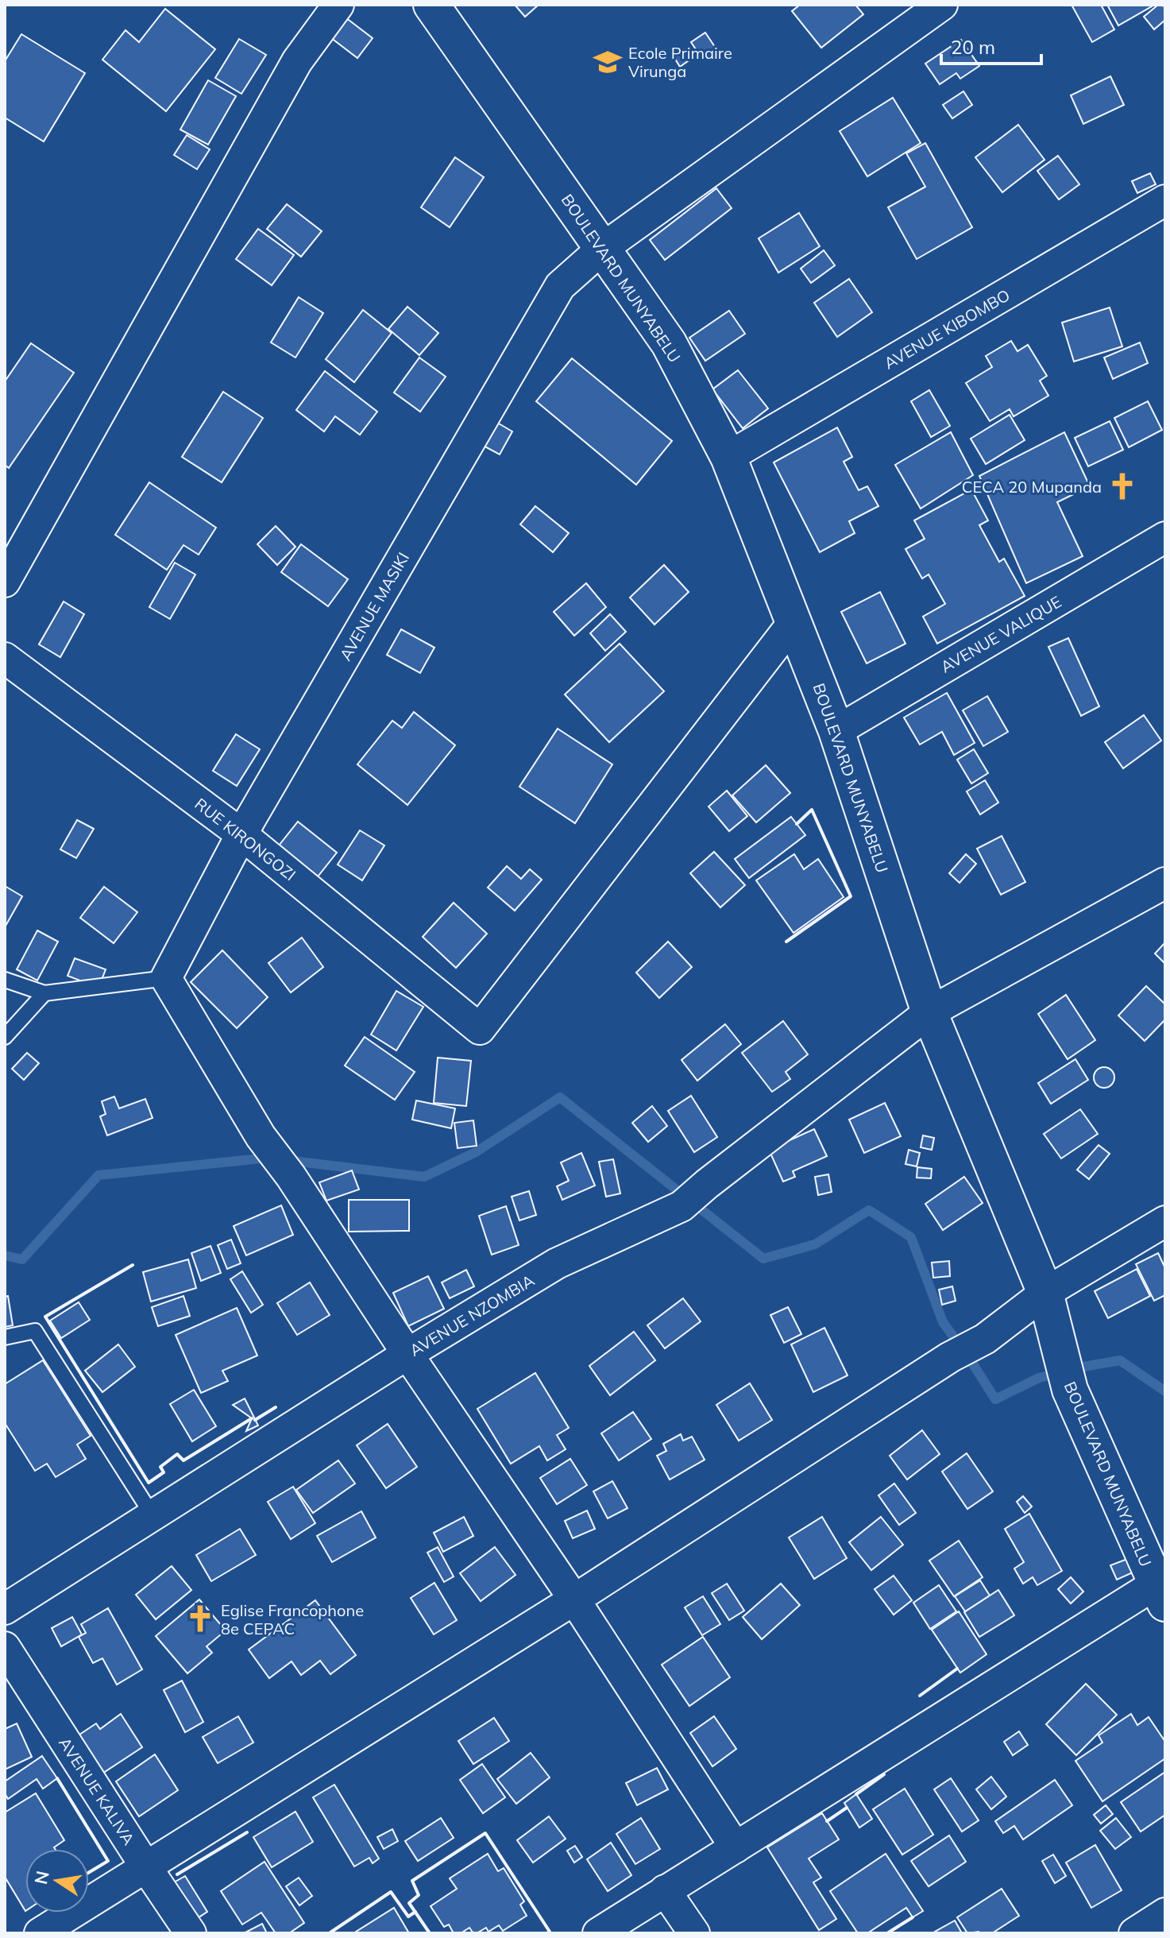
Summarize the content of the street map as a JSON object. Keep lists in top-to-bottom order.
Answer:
{
  "streets": {
    "street": [
      "BOULEVARD MUNYABELU",
      "AVENUE KIBOMBO",
      "AVENUE MASIKI",
      "AVENUE VALIQUE",
      "RUE KIRONGOZI",
      "AVENUE NZOMBIA",
      "AVENUE KALIVA"
    ]
  },
  "crossings": [
    ["BOULEVARD MUNYABELU", "AVENUE KIBOMBO"],
    ["BOULEVARD MUNYABELU", "AVENUE MASIKI"],
    ["BOULEVARD MUNYABELU", "AVENUE VALIQUE"],
    ["BOULEVARD MUNYABELU", "RUE KIRONGOZI"],
    ["BOULEVARD MUNYABELU", "AVENUE NZOMBIA"],
    ["AVENUE MASIKI", "RUE KIRONGOZI"]
  ],
  "places": {
    "school or university": ["Ecole Primaire Virunga"],
    "church": ["CECA 20 Mupanda", "Eglise Francophone 8e CEPAC"]
  },
  "scale_bar": "20 m",
  "north": "left"
}
